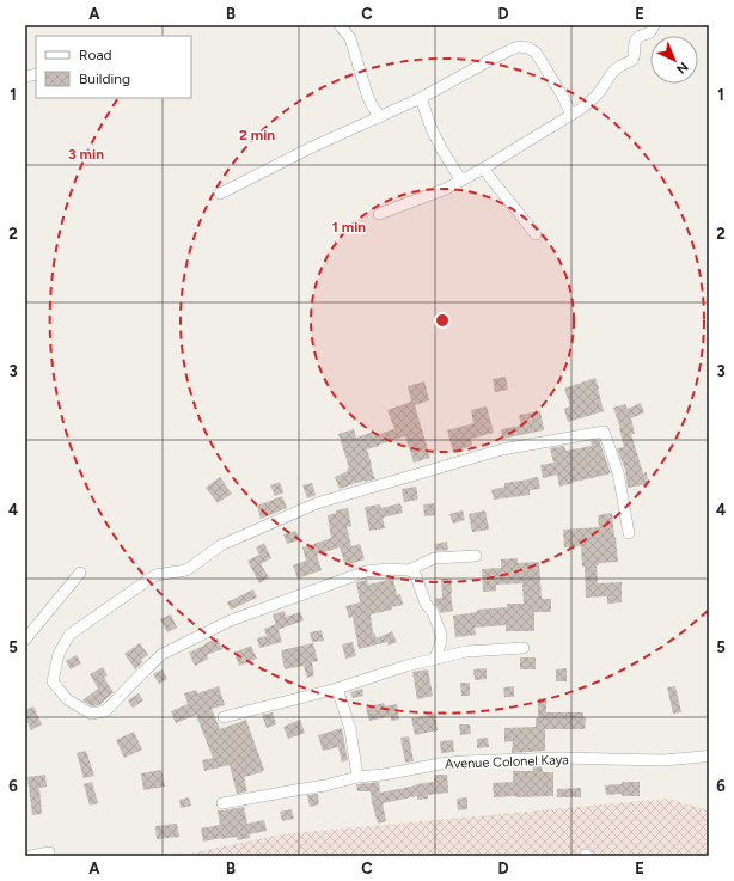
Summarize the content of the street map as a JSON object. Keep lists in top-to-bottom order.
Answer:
{
  "streets": {
    "street": ["Avenue Colonel Kaya"]
  },
  "legend": ["Road", "Building"],
  "north": "bottom right",
  "grid": {
    "columns": [
      "A",
      "B",
      "C",
      "D",
      "E"
    ],
    "rows": [
      "1",
      "2",
      "3",
      "4",
      "5",
      "6"
    ]
  },
  "rings": ["2 min", "3 min", "1 min"]
}
